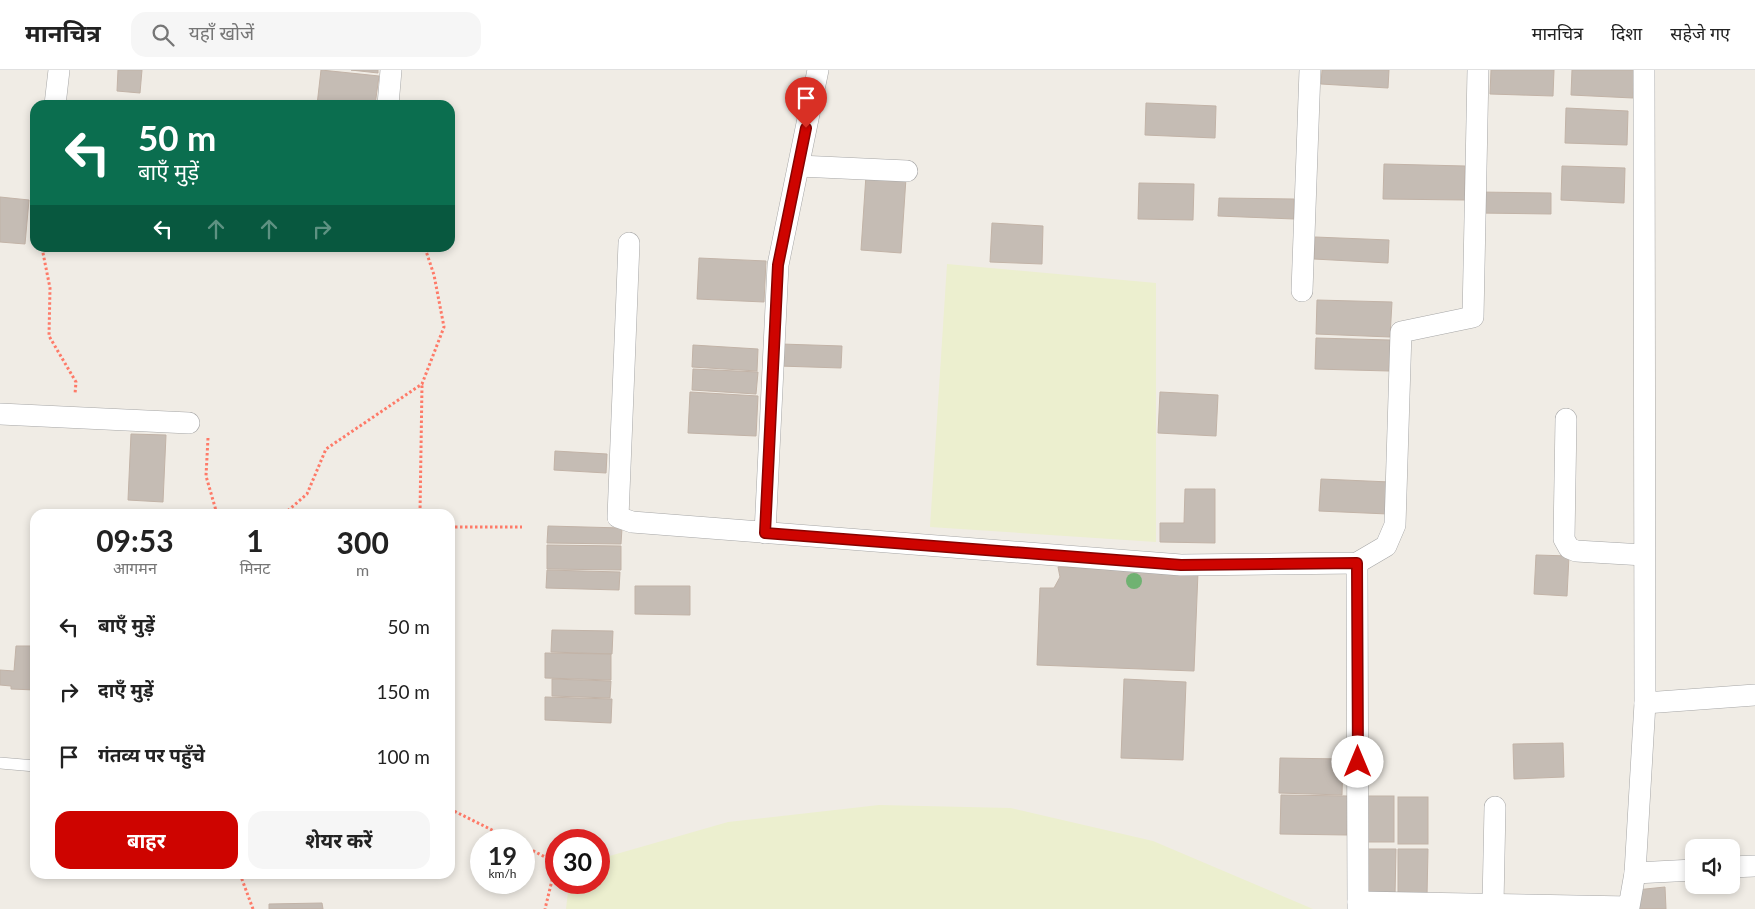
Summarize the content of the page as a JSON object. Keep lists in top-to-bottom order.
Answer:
{
  "page": {
    "header": "मानचित्र",
    "search": "यहाँ खोजें",
    "nav": ["मानचित्र", "दिशा", "सहेजे गए"],
    "turn": ["50 m", "बाएँ मुड़ें"],
    "eta": [
      "09:53",
      "आगमन",
      "1",
      "मिनट",
      "300",
      "m"
    ],
    "list": [
      {
        "name": "बाएँ मुड़ें",
        "value": "50 m"
      },
      {
        "name": "दाएँ मुड़ें",
        "value": "150 m"
      },
      {
        "name": "गंतव्य पर पहुँचे",
        "value": "100 m"
      }
    ],
    "buttons": ["बाहर", "शेयर करें"],
    "speed": "19 km/h",
    "limit": "30"
  }
}
